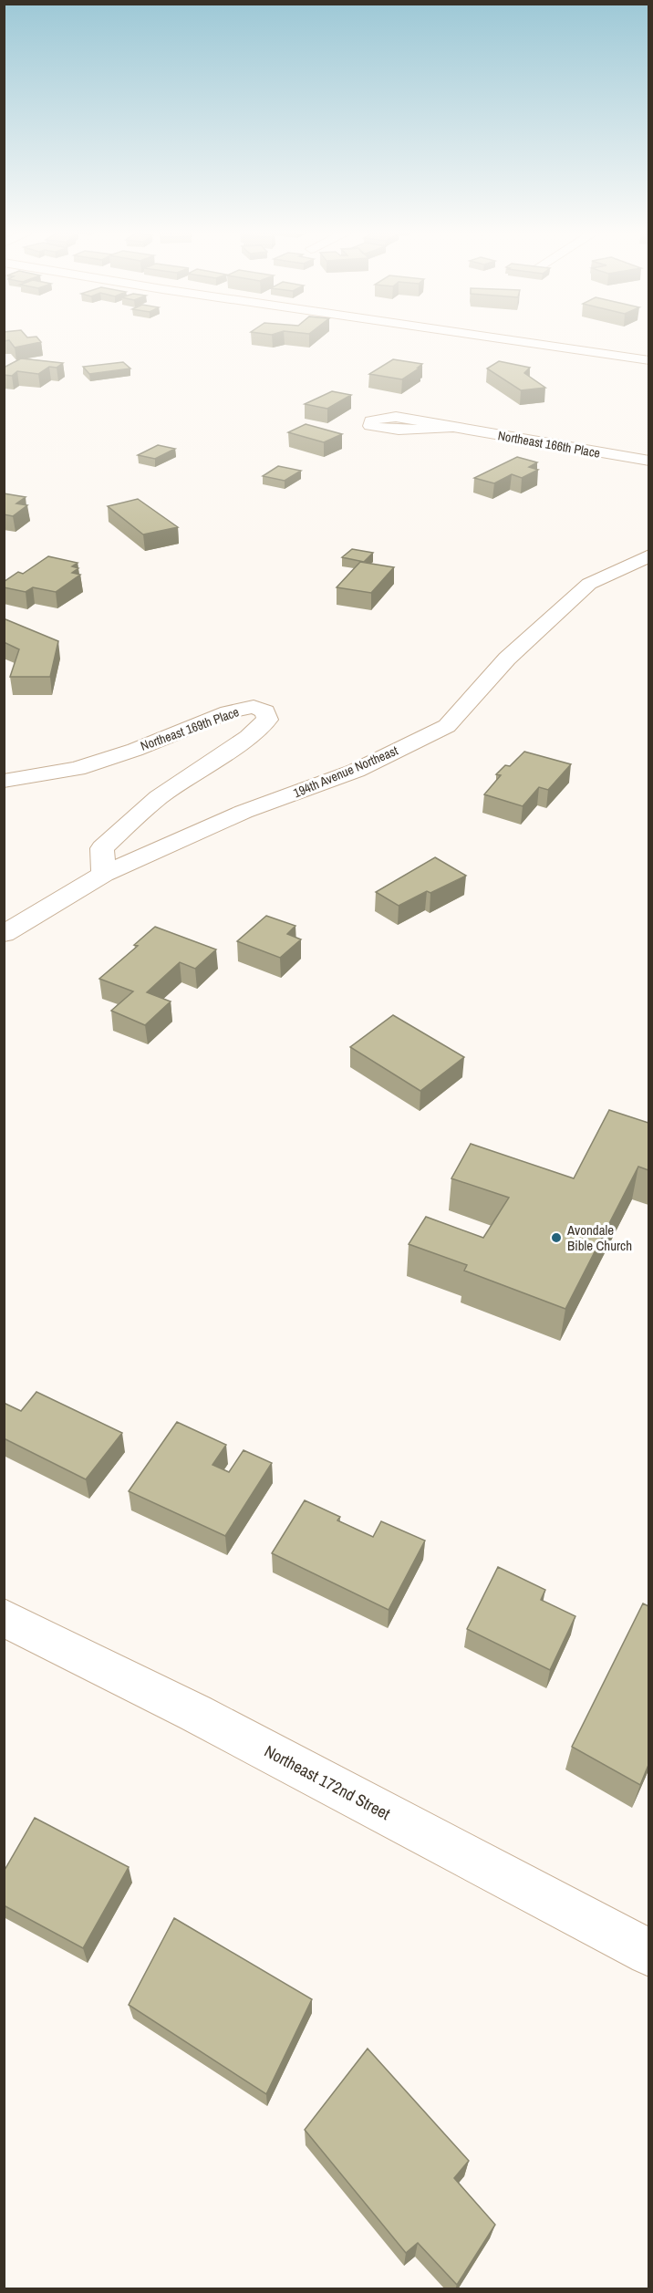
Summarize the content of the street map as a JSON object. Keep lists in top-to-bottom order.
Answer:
{
  "streets": {
    "street": [
      "Northeast 166th Place",
      "Northeast 169th Place",
      "194th Avenue Northeast",
      "Northeast 172nd Street"
    ]
  },
  "crossings": [
    ["Northeast 169th Place", "194th Avenue Northeast"]
  ],
  "places": ["Avondale Bible Church"]
}
